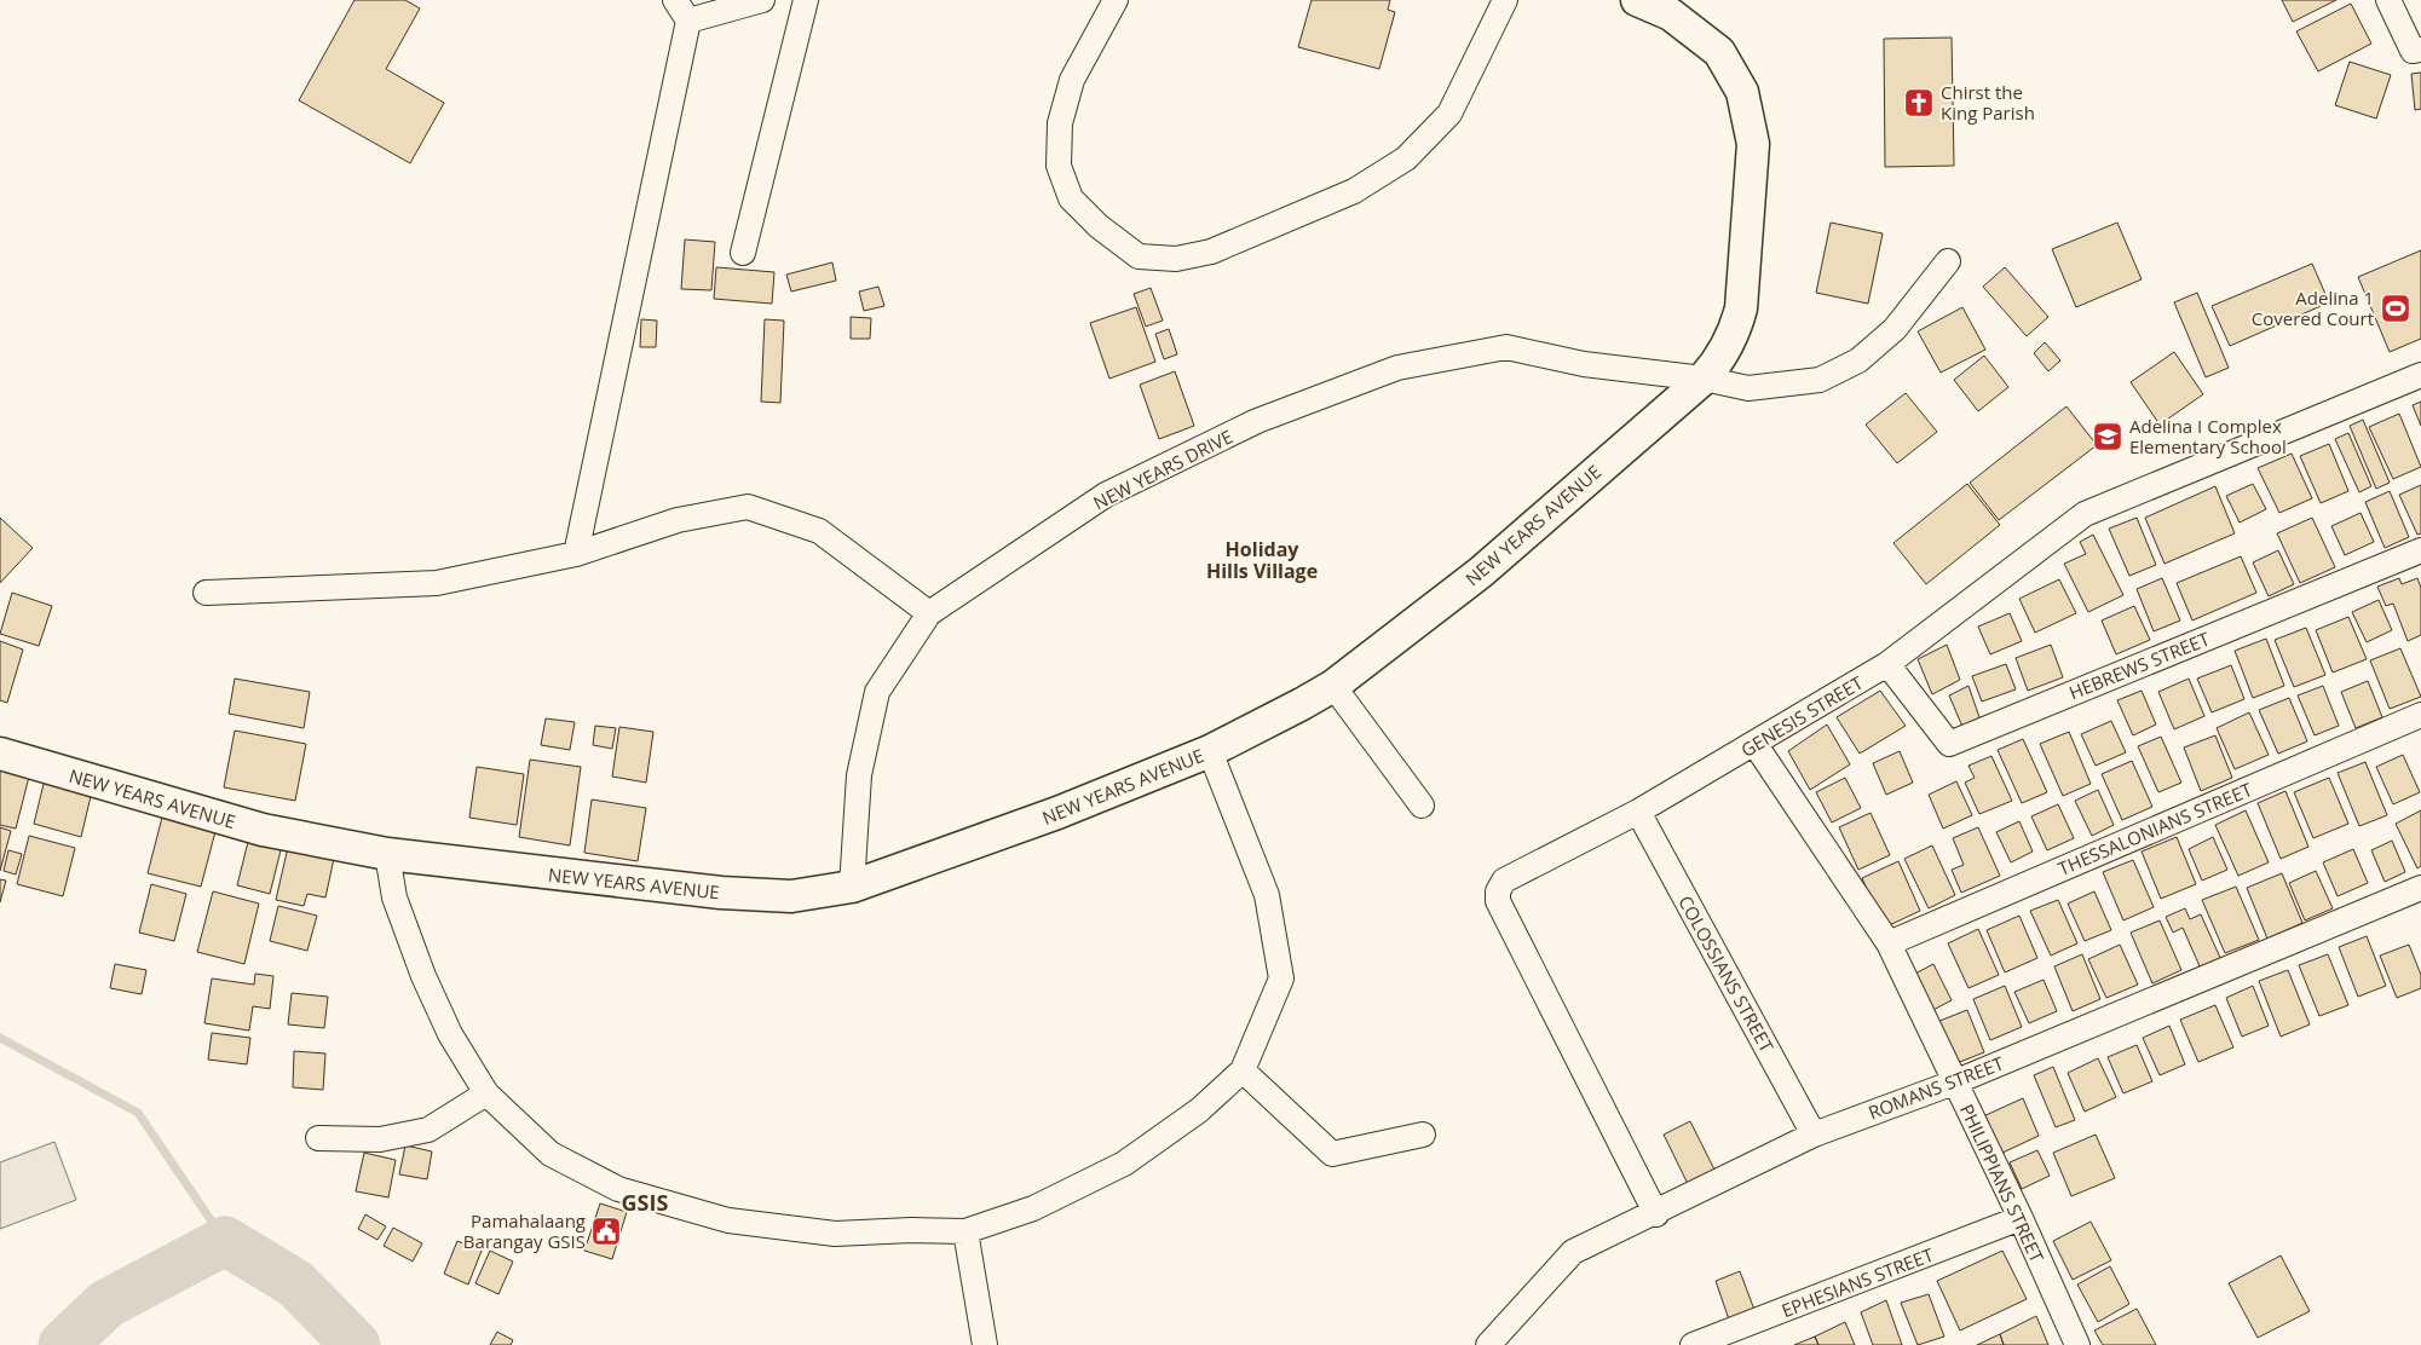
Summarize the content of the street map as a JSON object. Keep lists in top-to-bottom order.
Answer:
{
  "streets": {
    "street": [
      "NEW YEARS DRIVE",
      "NEW YEARS AVENUE",
      "HEBREWS STREET",
      "GENESIS STREET",
      "THESSALONIANS STREET",
      "COLOSSIANS STREET",
      "ROMANS STREET",
      "PHILIPPIANS STREET",
      "EPHESIANS STREET"
    ]
  },
  "crossings": [
    ["NEW YEARS DRIVE", "NEW YEARS AVENUE"],
    ["HEBREWS STREET", "GENESIS STREET"],
    ["GENESIS STREET", "COLOSSIANS STREET"],
    ["GENESIS STREET", "ROMANS STREET"],
    ["GENESIS STREET", "PHILIPPIANS STREET"],
    ["THESSALONIANS STREET", "PHILIPPIANS STREET"],
    ["COLOSSIANS STREET", "ROMANS STREET"],
    ["ROMANS STREET", "PHILIPPIANS STREET"],
    ["PHILIPPIANS STREET", "EPHESIANS STREET"]
  ],
  "districts": ["Holiday Hills Village", "GSIS"],
  "places": {
    "church": ["Chirst the King Parish"],
    "sports": ["Adelina 1 Covered Court"],
    "school or university": ["Adelina I Complex Elementary School"],
    "public building": ["Pamahalaang Barangay GSIS"]
  }
}
